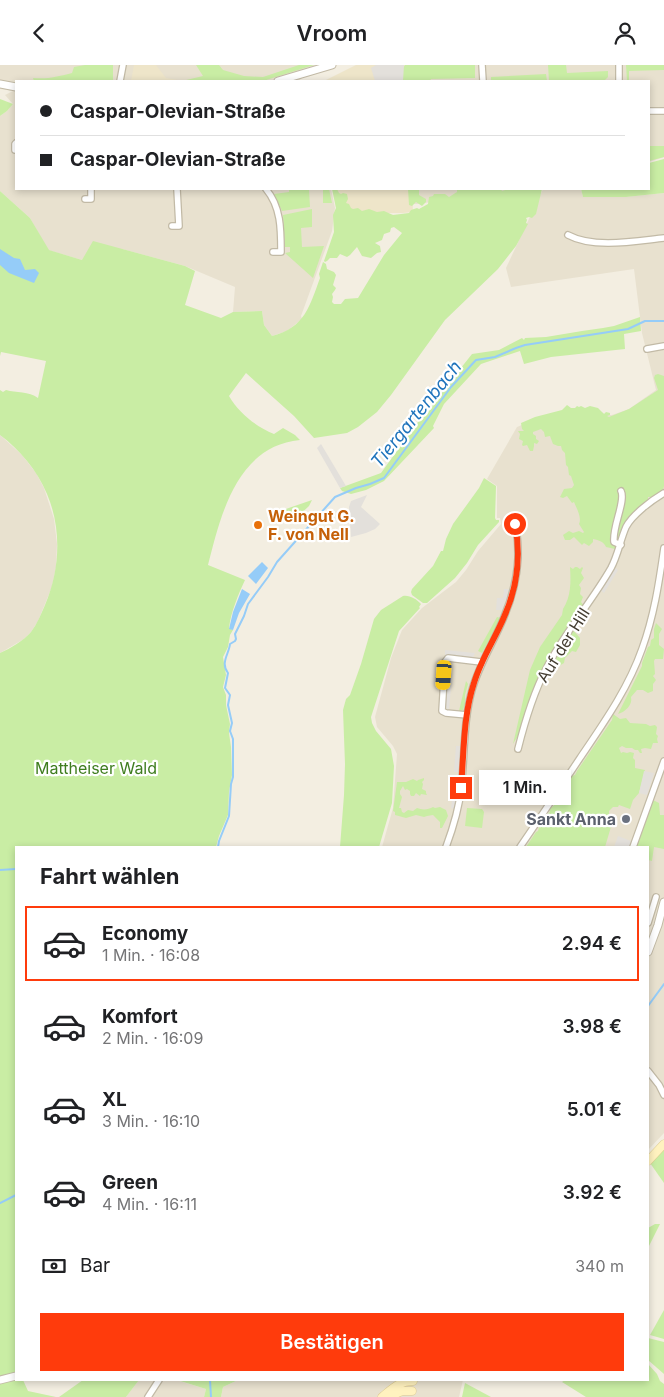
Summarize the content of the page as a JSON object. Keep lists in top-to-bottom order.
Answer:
{
  "streets": {
    "street": ["Auf der Hill"]
  },
  "water": ["Tiergartenbach"],
  "parks": ["Mattheiser Wald"],
  "places": ["Weingut G. F. von Nell", "Sankt Anna"],
  "page": {
    "header": "Vroom",
    "banner": ["Caspar-Olevian-Straße", "Caspar-Olevian-Straße"],
    "bubble": "1 Min.",
    "heading": "Fahrt wählen",
    "list": [
      {
        "name": "Economy",
        "note": "1 Min. · 16:08",
        "value": "2.94 €"
      },
      {
        "name": "Komfort",
        "note": "2 Min. · 16:09",
        "value": "3.98 €"
      },
      {
        "name": "XL",
        "note": "3 Min. · 16:10",
        "value": "5.01 €"
      },
      {
        "name": "Green",
        "note": "4 Min. · 16:11",
        "value": "3.92 €"
      }
    ],
    "pay": ["Bar", "340 m"],
    "buttons": "Bestätigen"
  }
}
